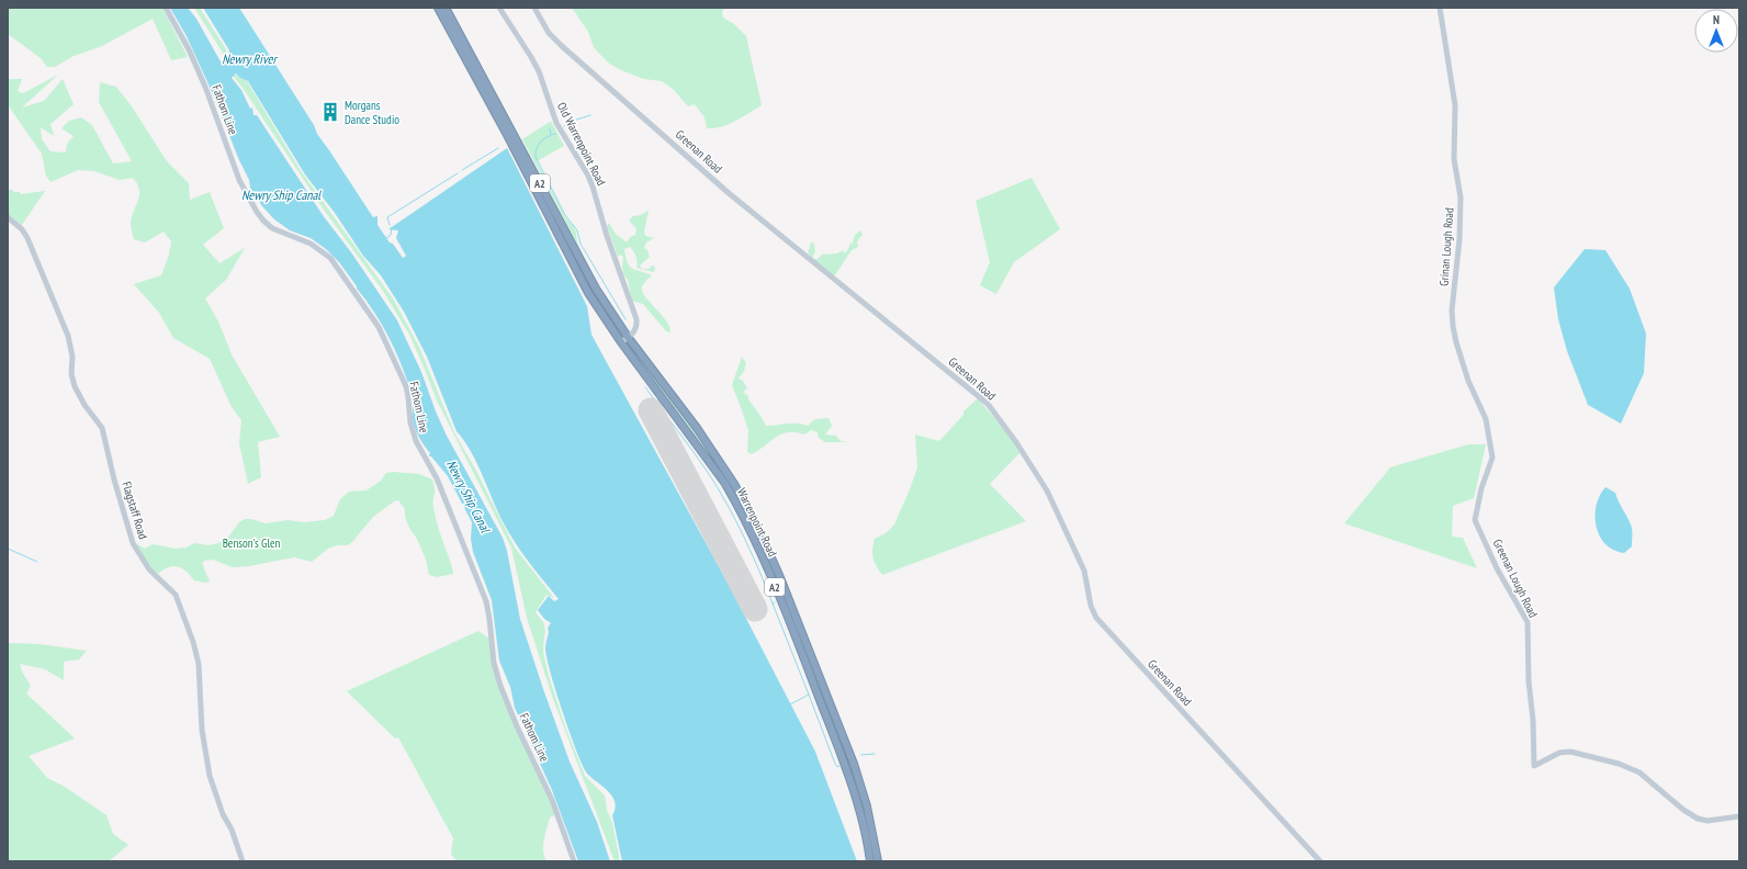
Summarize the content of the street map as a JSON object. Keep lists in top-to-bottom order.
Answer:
{
  "streets": {
    "highway": ["A2", "Warrenpoint Road"],
    "street": [
      "Fathom Line",
      "Old Warrenpoint Road",
      "Greenan Road",
      "Grinan Lough Road",
      "Flagstaff Road",
      "Greenan Lough Road"
    ]
  },
  "crossings": [
    ["Old Warrenpoint Road", "A2"],
    ["Old Warrenpoint Road", "Warrenpoint Road"],
    ["A2", "Warrenpoint Road"],
    ["Grinan Lough Road", "Greenan Lough Road"]
  ],
  "water": ["Newry River", "Newry Ship Canal"],
  "parks": ["Benson's Glen"],
  "places": {
    "building": ["Morgans Dance Studio"]
  },
  "north": "top"
}
